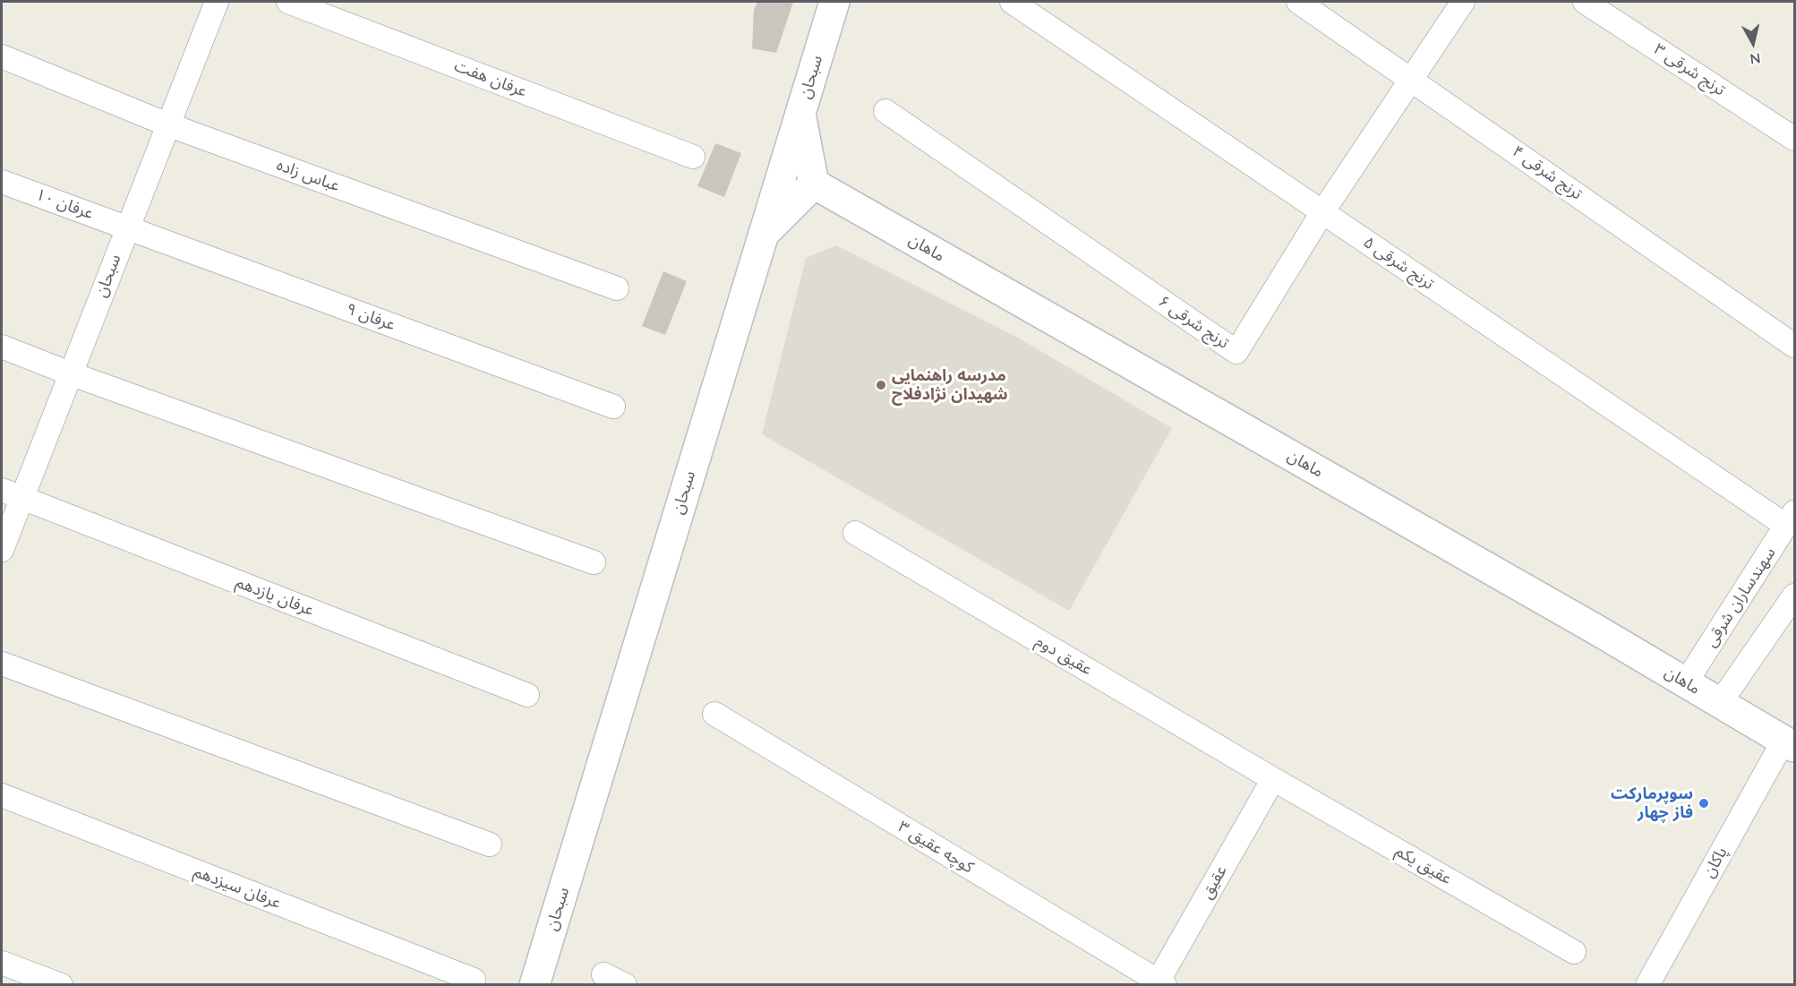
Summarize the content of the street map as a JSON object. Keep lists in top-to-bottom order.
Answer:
{
  "streets": {
    "street": [
      "ترنج شرقی ۳",
      "سبحان",
      "عرفان هفت",
      "ترنج شرقی ۴",
      "عباس زاده",
      "عرفان ۱۰",
      "ماهان",
      "ترنج شرقی ۵",
      "عرفان ۹",
      "ترنج شرقی ۶",
      "عرفان یازدهم",
      "سهندساران شرقی",
      "عقیق دوم",
      "کوچه عقیق ۳",
      "پاکان",
      "عقیق یکم",
      "عقیق",
      "عرفان سیزدهم"
    ]
  },
  "crossings": [
    ["سبحان", "عباس زاده"],
    ["سبحان", "عرفان ۱۰"],
    ["سبحان", "عرفان ۹"],
    ["سبحان", "عرفان یازدهم"],
    ["ترنج شرقی ۴", "ترنج شرقی ۶"],
    ["عرفان ۱۰", "عرفان ۹"],
    ["ماهان", "سهندساران شرقی"],
    ["ماهان", "پاکان"],
    ["ترنج شرقی ۵", "ترنج شرقی ۶"],
    ["ترنج شرقی ۵", "سهندساران شرقی"],
    ["عقیق دوم", "عقیق یکم"],
    ["عقیق دوم", "عقیق"],
    ["کوچه عقیق ۳", "عقیق"],
    ["عقیق یکم", "عقیق"]
  ],
  "places": ["مدرسه راهنمایی شهیدان نژادفلاح", "سوپرمارکت فاز چهار"],
  "north": "bottom"
}
